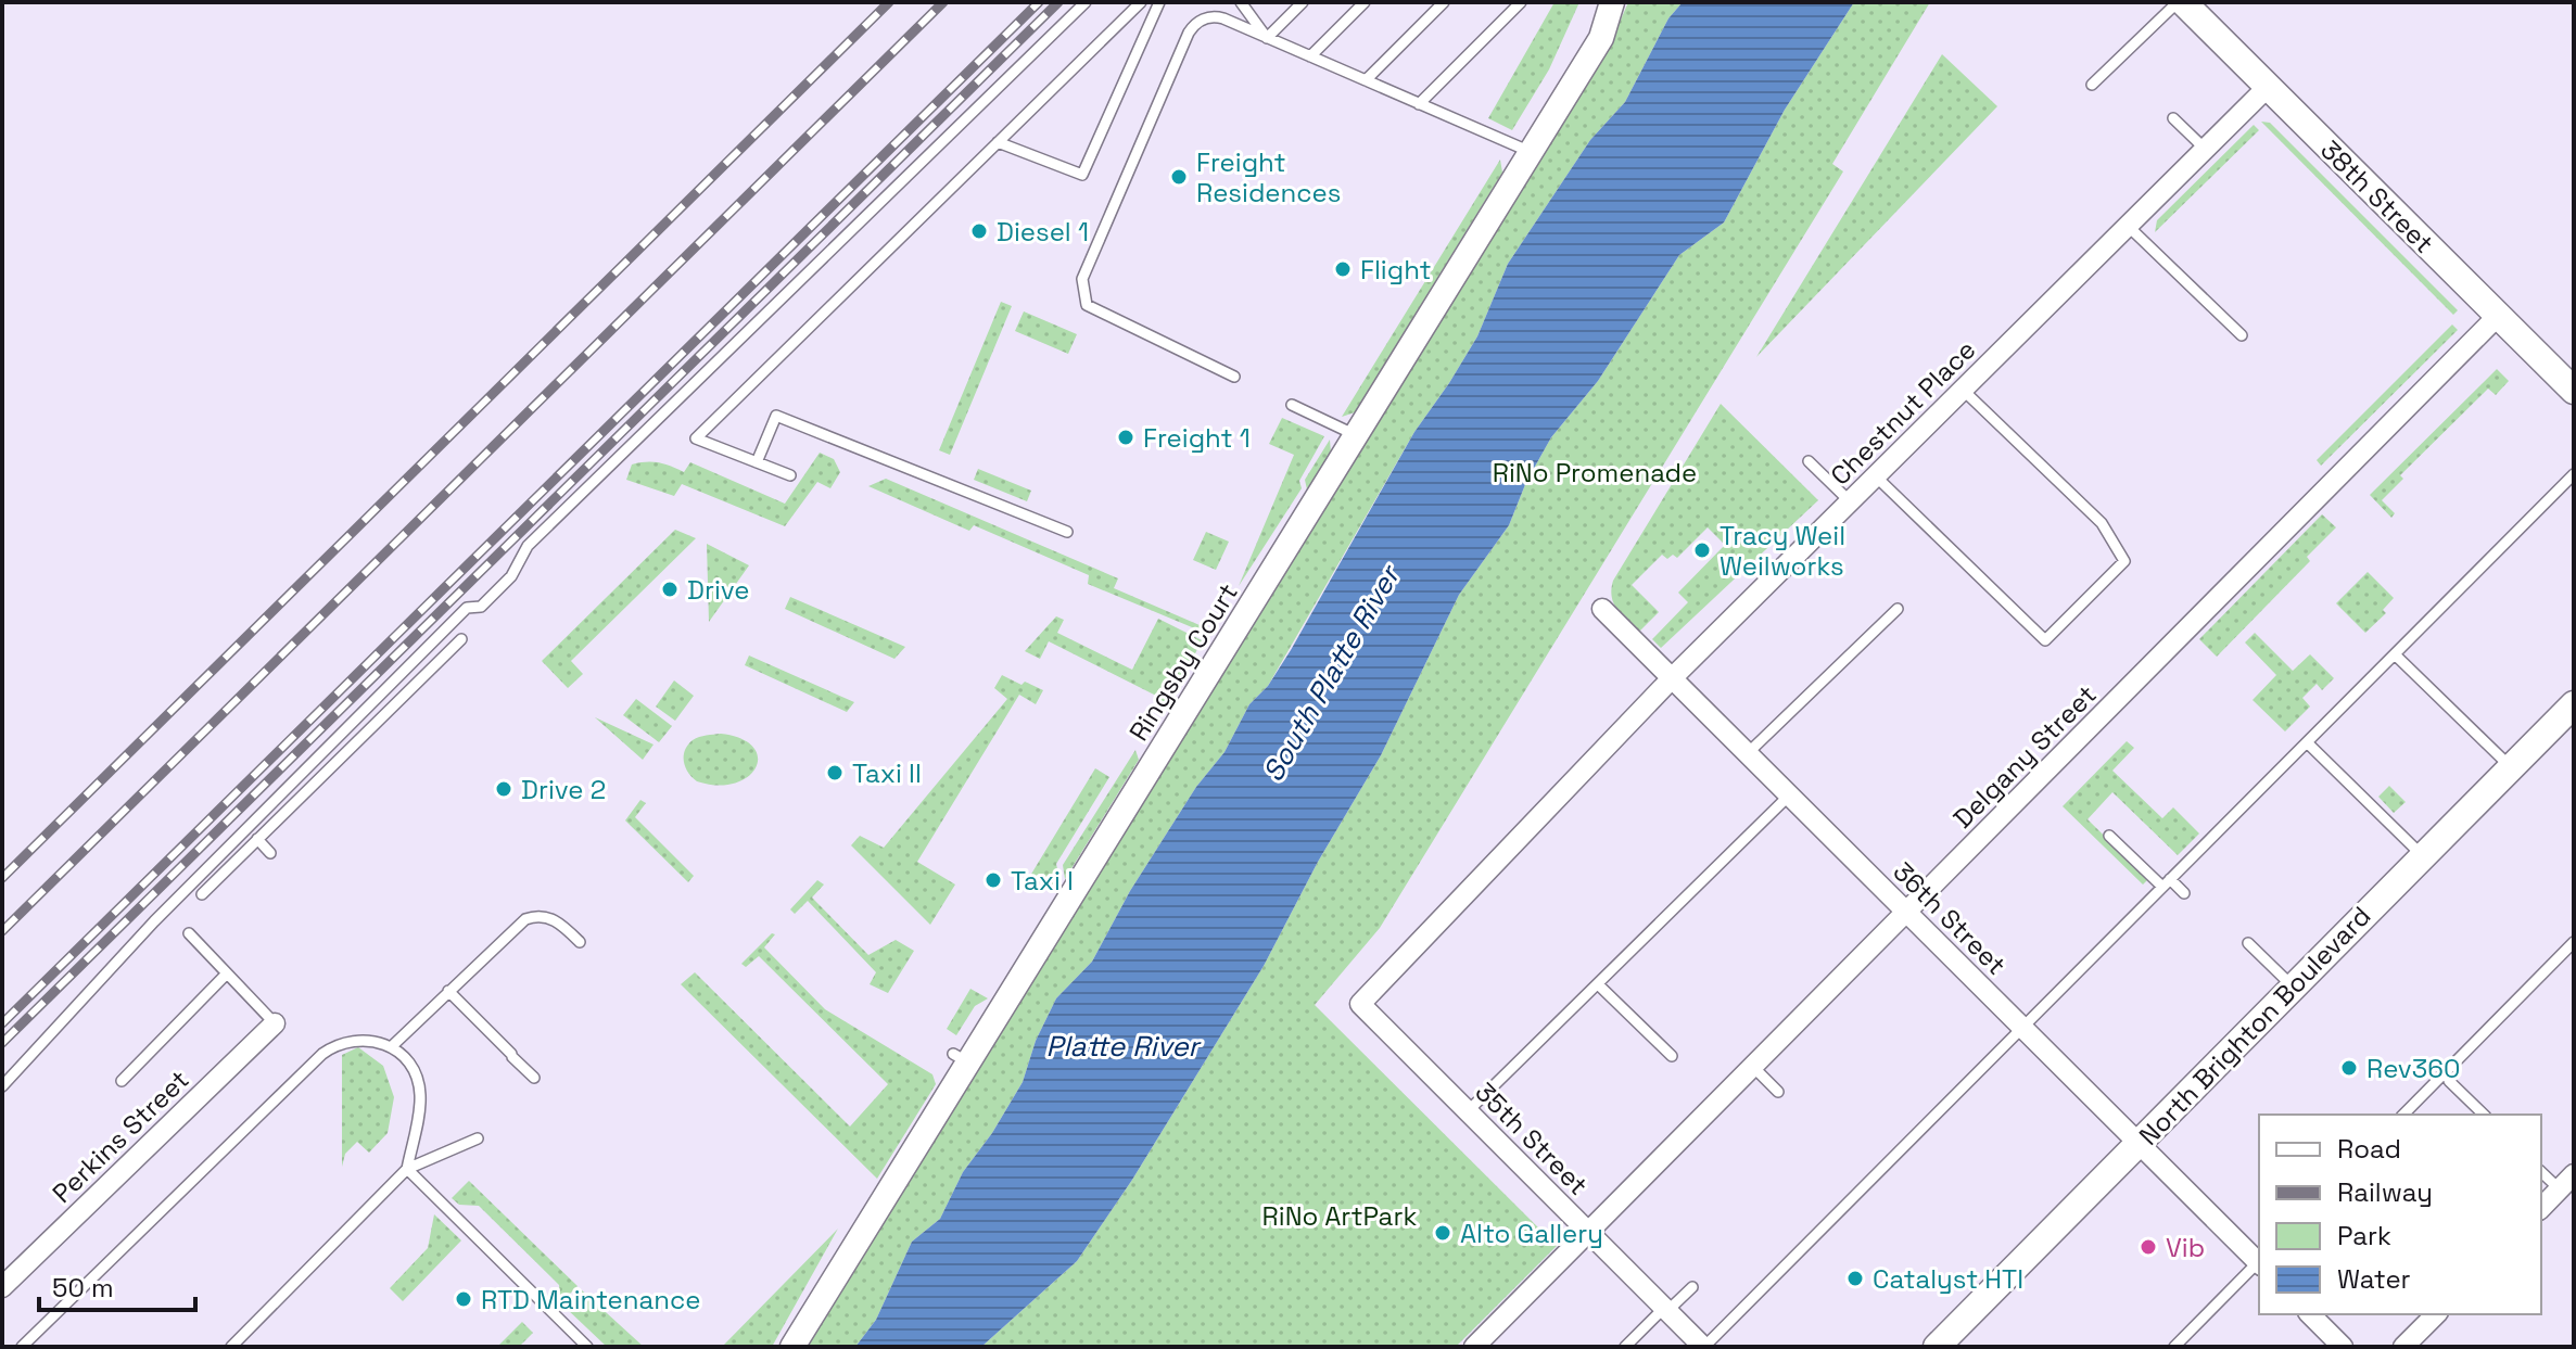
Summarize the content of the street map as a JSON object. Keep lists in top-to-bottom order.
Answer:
{
  "streets": {
    "main road": ["38th Street", "North Brighton Boulevard"],
    "street": [
      "Chestnut Place",
      "Ringsby Court",
      "Delgany Street",
      "36th Street",
      "Perkins Street",
      "35th Street"
    ]
  },
  "crossings": [
    ["38th Street", "Chestnut Place"],
    ["38th Street", "Delgany Street"],
    ["Chestnut Place", "36th Street"],
    ["Chestnut Place", "35th Street"],
    ["Delgany Street", "36th Street"],
    ["Delgany Street", "35th Street"],
    ["36th Street", "North Brighton Boulevard"]
  ],
  "water": ["South Platte River", "Platte River"],
  "parks": ["RiNo Promenade", "RiNo ArtPark"],
  "places": [
    "Freight Residences",
    "Diesel 1",
    "Flight",
    "Freight 1",
    "Tracy Weil Weilworks",
    "Drive",
    "Taxi II",
    "Drive 2",
    "Taxi I",
    "Rev360",
    "Alto Gallery",
    "Vib",
    "Catalyst HTI",
    "RTD Maintenance"
  ],
  "legend": [
    "Road",
    "Railway",
    "Park",
    "Water"
  ],
  "scale_bar": "50 m"
}
